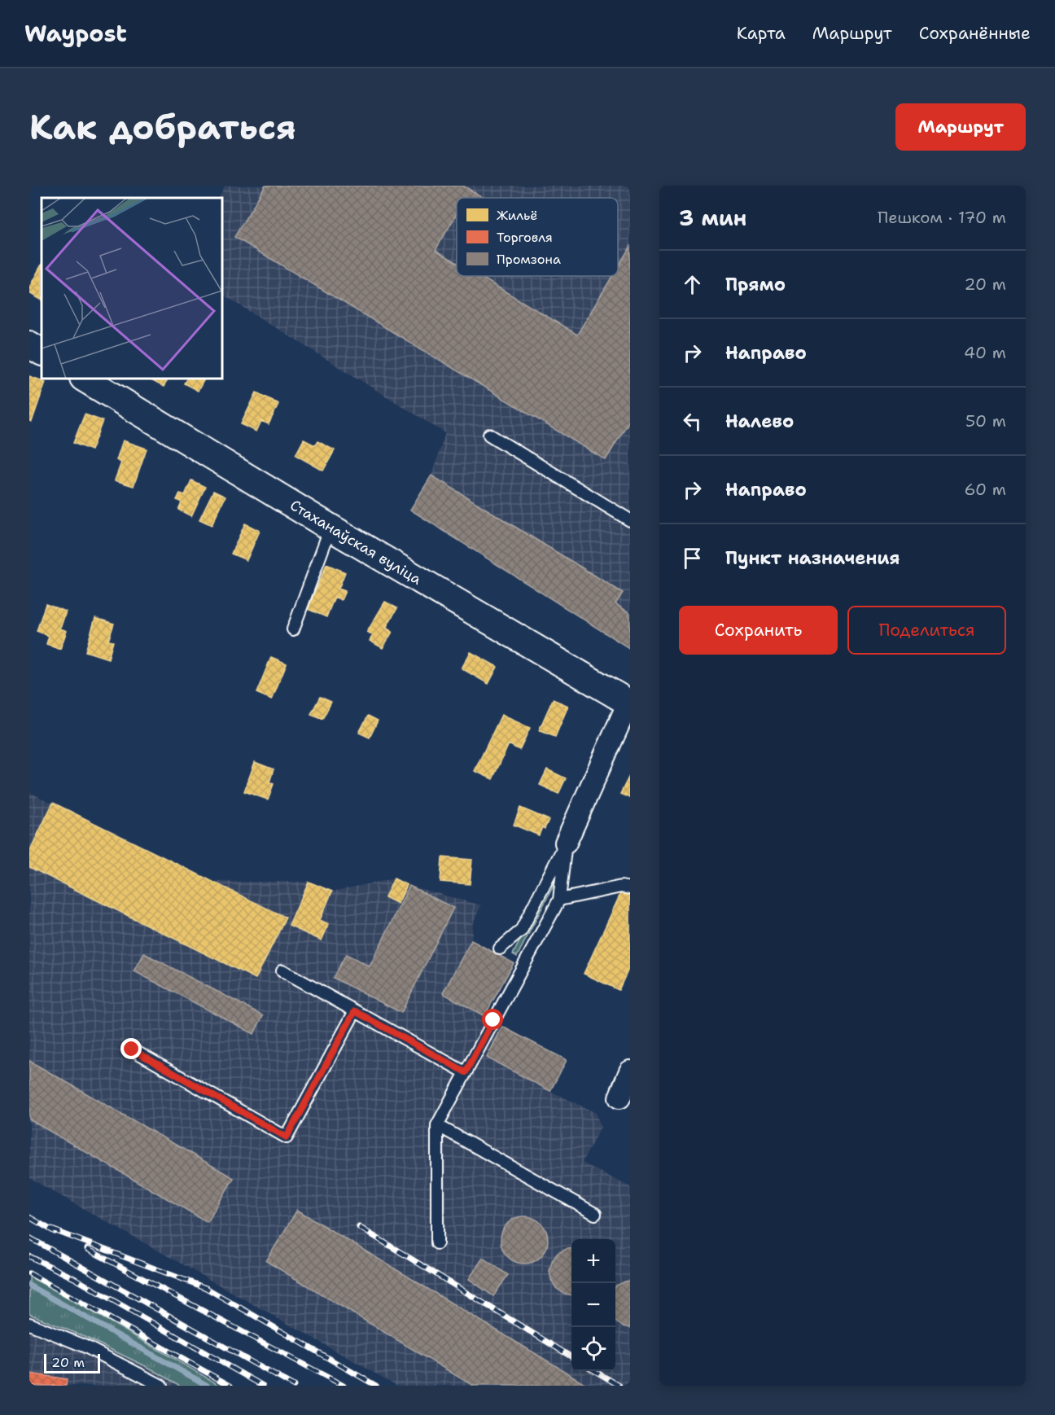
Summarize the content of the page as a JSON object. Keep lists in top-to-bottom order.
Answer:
{
  "streets": {
    "street": ["Стаханаўская вуліца"]
  },
  "legend": ["Жильё", "Торговля", "Промзона"],
  "scale_bar": "20 m",
  "page": {
    "header": "Waypost",
    "nav": ["Карта", "Маршрут", "Сохранённые"],
    "buttons": [
      "Маршрут",
      ["Сохранить", "Поделиться"]
    ],
    "title": "Как добраться",
    "heading": ["3 мин", "Пешком · 170 m"],
    "list": [
      ["Прямо", "20 m"],
      ["Направо", "40 m"],
      ["Налево", "50 m"],
      ["Направо", "60 m"],
      "Пункт назначения"
    ],
    "map_buttons": ["+", "−"],
    "scale": "20 m"
  }
}
